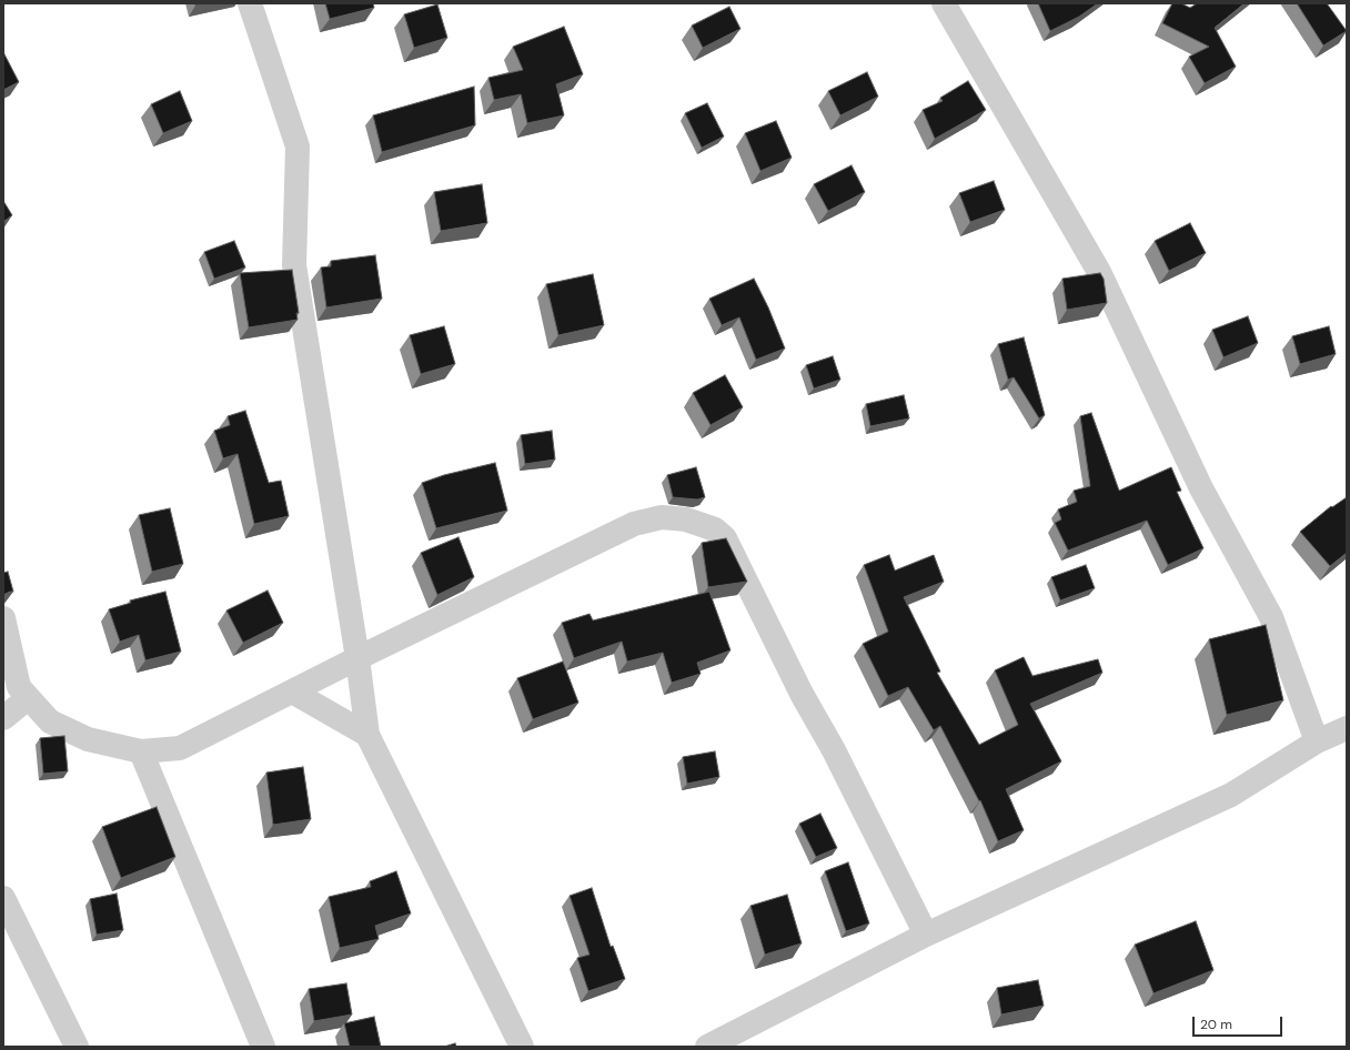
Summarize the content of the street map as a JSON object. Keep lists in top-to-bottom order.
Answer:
{
  "scale_bar": "20 m"
}
